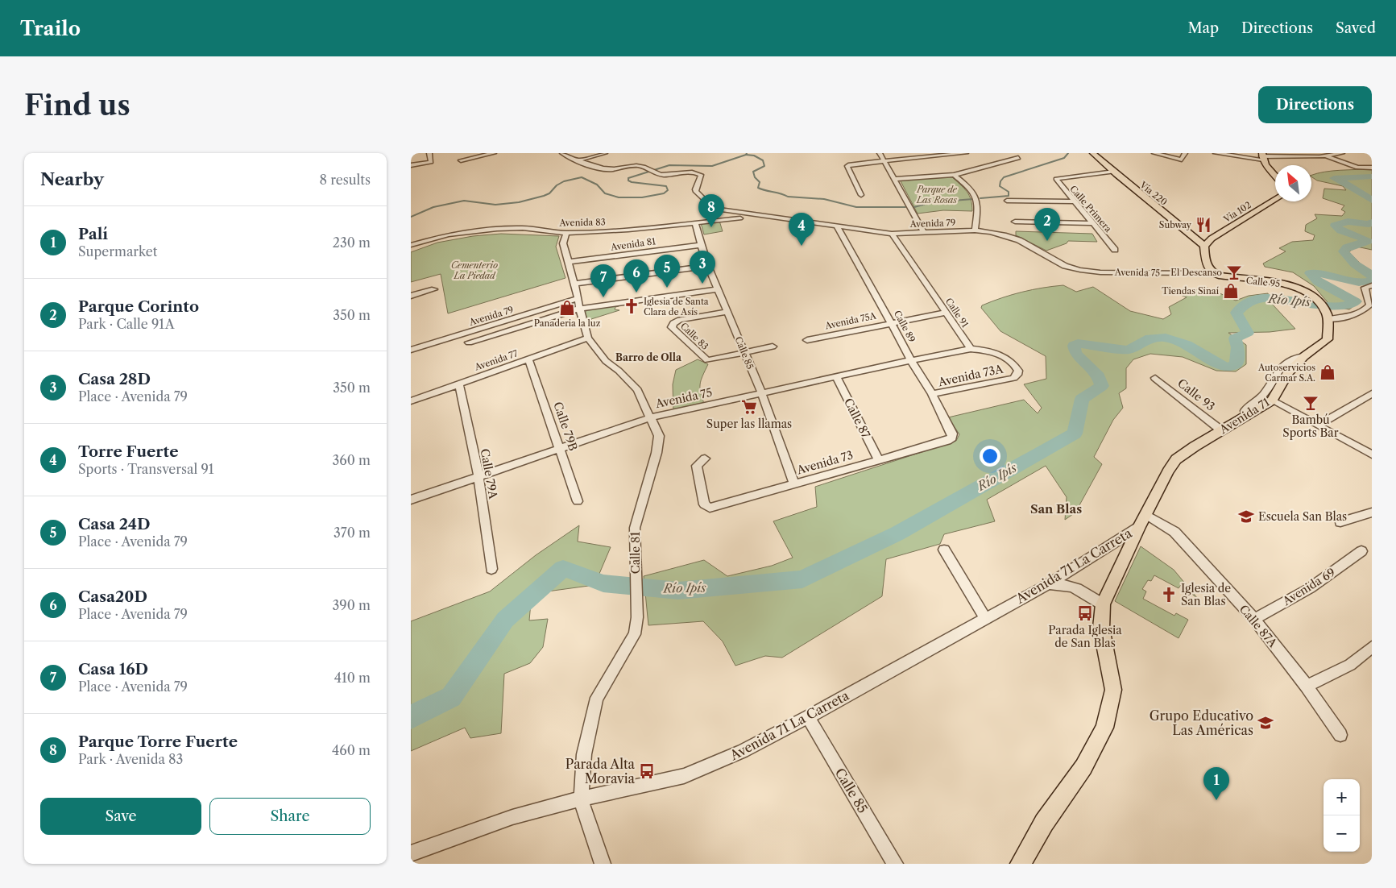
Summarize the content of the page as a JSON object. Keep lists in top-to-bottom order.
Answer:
{
  "streets": {
    "main road": [
      "Vía 220",
      "Vía 102",
      "Calle 95",
      "Avenida 71"
    ],
    "street": [
      "Calle Primera",
      "Avenida 83",
      "Avenida 79",
      "Avenida 81",
      "Avenida 75",
      "Calle 91",
      "Avenida 75A",
      "Calle 89",
      "Calle 83",
      "Calle 85",
      "Avenida 77",
      "Avenida 73A",
      "Calle 93",
      "Calle 87",
      "Calle 79B",
      "Avenida 73",
      "Calle 79A",
      "Calle 81",
      "Avenida 71 La Carreta",
      "Avenida 69",
      "Calle 87A"
    ]
  },
  "crossings": [
    ["Vía 220", "Calle Primera"],
    ["Vía 220", "Vía 102"],
    ["Avenida 83", "Avenida 79"],
    ["Avenida 83", "Calle 85"],
    ["Avenida 83", "Calle 81"],
    ["Avenida 79", "Avenida 75"],
    ["Avenida 79", "Calle 91"],
    ["Avenida 79", "Calle 89"],
    ["Avenida 79", "Calle 81"],
    ["Avenida 81", "Calle 85"],
    ["Avenida 81", "Calle 81"],
    ["Avenida 75", "Calle 95"],
    ["Avenida 75", "Calle 91"],
    ["Avenida 75", "Calle 89"],
    ["Avenida 75", "Calle 85"],
    ["Avenida 75", "Avenida 73A"],
    ["Avenida 75", "Calle 87"],
    ["Avenida 75", "Calle 79B"],
    ["Avenida 75", "Calle 79A"],
    ["Avenida 75", "Calle 81"],
    ["Calle 95", "Avenida 71"],
    ["Calle 91", "Avenida 75A"],
    ["Calle 91", "Avenida 73A"],
    ["Avenida 75A", "Calle 89"],
    ["Calle 89", "Avenida 73A"],
    ["Calle 89", "Avenida 73"],
    ["Calle 83", "Calle 85"],
    ["Calle 85", "Avenida 73"],
    ["Calle 85", "Avenida 71 La Carreta"],
    ["Avenida 77", "Calle 79B"],
    ["Avenida 77", "Calle 79A"],
    ["Avenida 77", "Calle 81"],
    ["Calle 93", "Avenida 71"],
    ["Avenida 71", "Avenida 71 La Carreta"],
    ["Avenida 71", "Calle 87A"],
    ["Calle 87", "Avenida 73"],
    ["Calle 81", "Avenida 71 La Carreta"],
    ["Avenida 71 La Carreta", "Calle 87A"],
    ["Avenida 69", "Calle 87A"]
  ],
  "districts": ["Barro de Olla", "San Blas"],
  "water": ["Río Ipís"],
  "parks": ["Parque de Las Rosas", "Cementerio La Piedad"],
  "places": {
    "restaurant": ["Subway"],
    "bar": ["El Descanso", "Bambú Sports Bar"],
    "shop": ["Tiendas Sinaí", "Panaderia la luz", "Autoservicios Carmar S.A."],
    "church": ["Iglesia de Santa Clara de Asís", "Iglesia de San Blas"],
    "supermarket": ["Super las llamas"],
    "school or university": ["Escuela San Blas", "Grupo Educativo Las Américas"],
    "bus stop": ["Parada Iglesia de San Blas", "Parada Alta Moravia"]
  },
  "north": "top left",
  "page": {
    "header": "Trailo",
    "nav": ["Map", "Directions", "Saved"],
    "buttons": [
      "Directions",
      ["Save", "Share"]
    ],
    "title": "Find us",
    "heading": ["Nearby", "8 results"],
    "pins": [
      "8",
      "2",
      "4",
      "3",
      "5",
      "6",
      "7",
      "1"
    ],
    "list": [
      {
        "mark": "1",
        "name": "Palí",
        "note": "Supermarket",
        "value": "230 m"
      },
      {
        "mark": "2",
        "name": "Parque Corinto",
        "note": "Park · Calle 91A",
        "value": "350 m"
      },
      {
        "mark": "3",
        "name": "Casa 28D",
        "note": "Place · Avenida 79",
        "value": "350 m"
      },
      {
        "mark": "4",
        "name": "Torre Fuerte",
        "note": "Sports · Transversal 91",
        "value": "360 m"
      },
      {
        "mark": "5",
        "name": "Casa 24D",
        "note": "Place · Avenida 79",
        "value": "370 m"
      },
      {
        "mark": "6",
        "name": "Casa20D",
        "note": "Place · Avenida 79",
        "value": "390 m"
      },
      {
        "mark": "7",
        "name": "Casa 16D",
        "note": "Place · Avenida 79",
        "value": "410 m"
      },
      {
        "mark": "8",
        "name": "Parque Torre Fuerte",
        "note": "Park · Avenida 83",
        "value": "460 m"
      }
    ],
    "map_buttons": ["+", "−"]
  }
}
